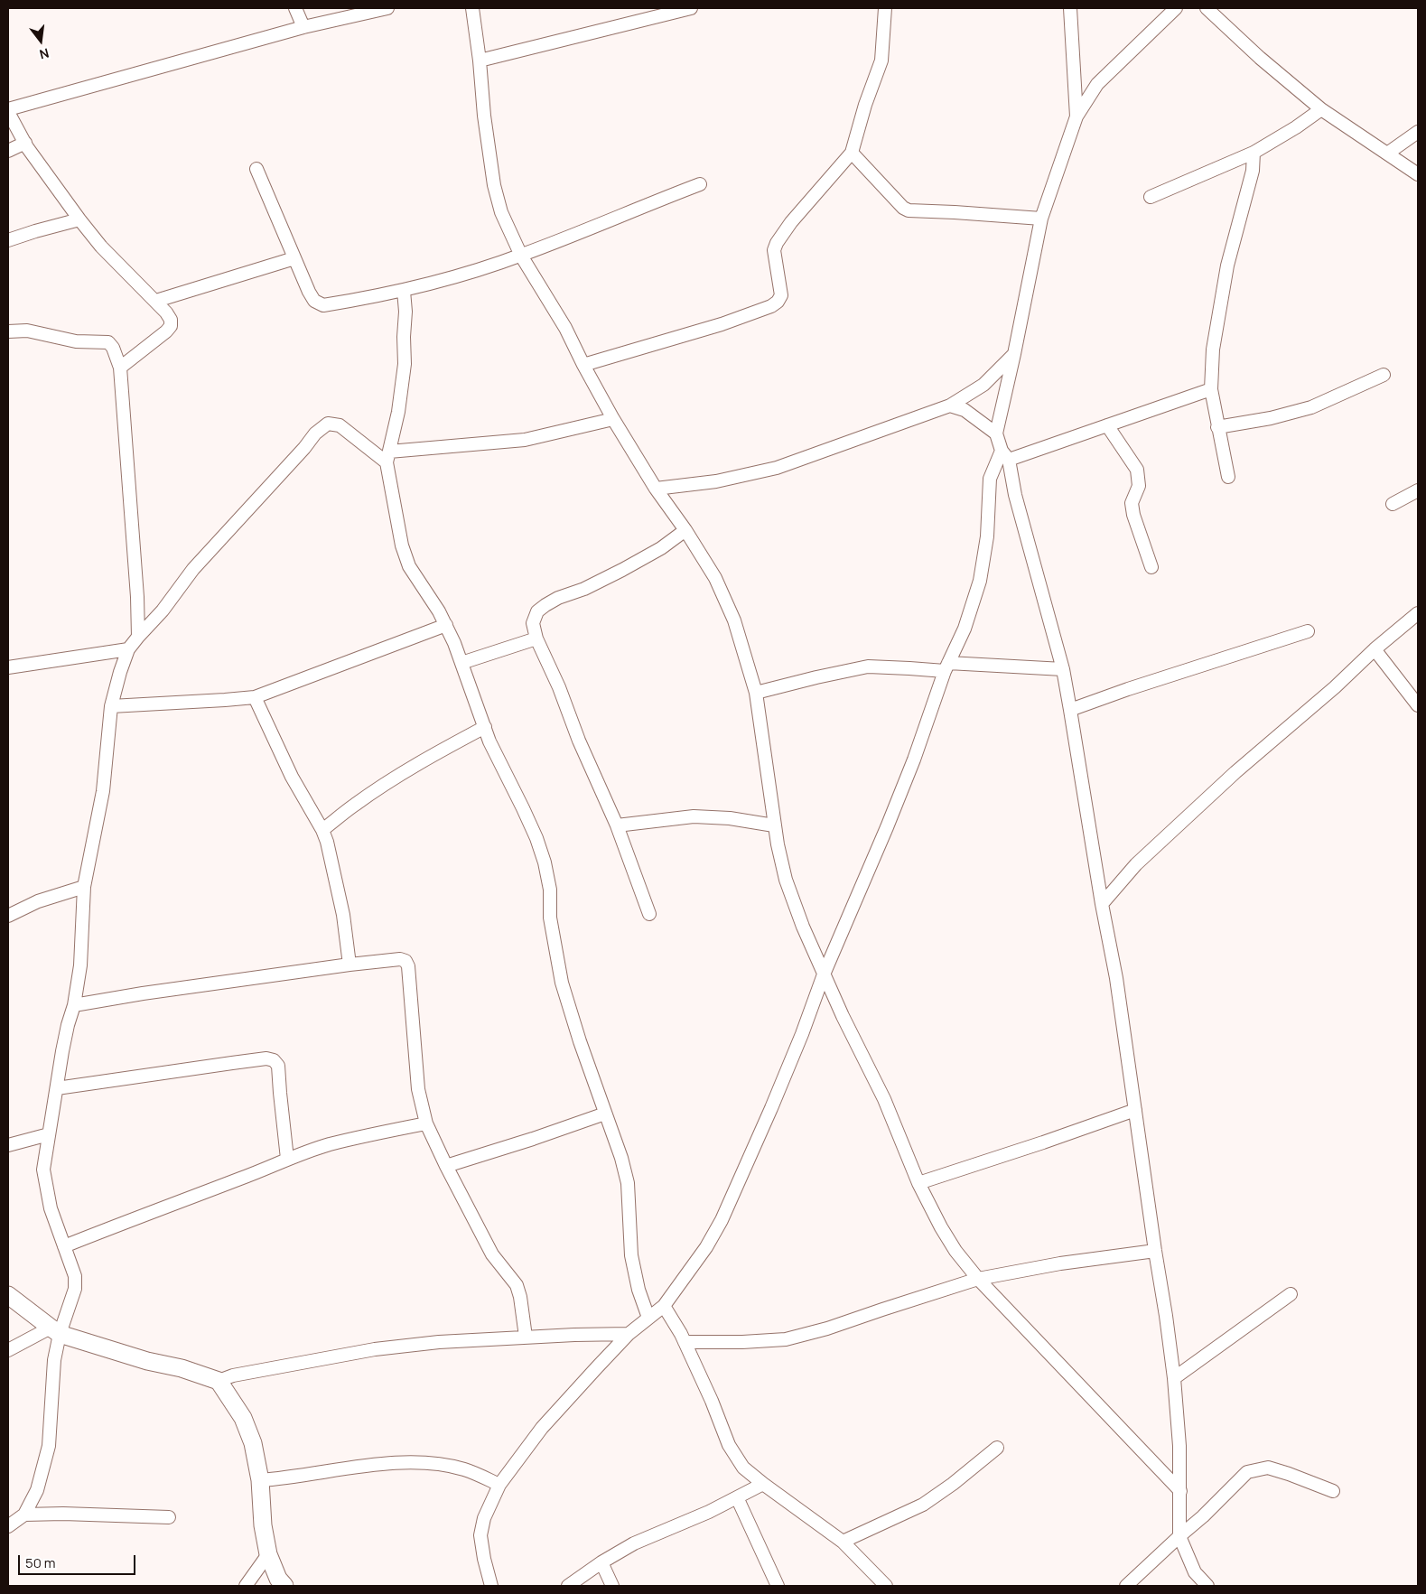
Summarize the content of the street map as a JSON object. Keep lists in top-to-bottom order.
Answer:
{
  "scale_bar": "50 m",
  "north": "bottom"
}
